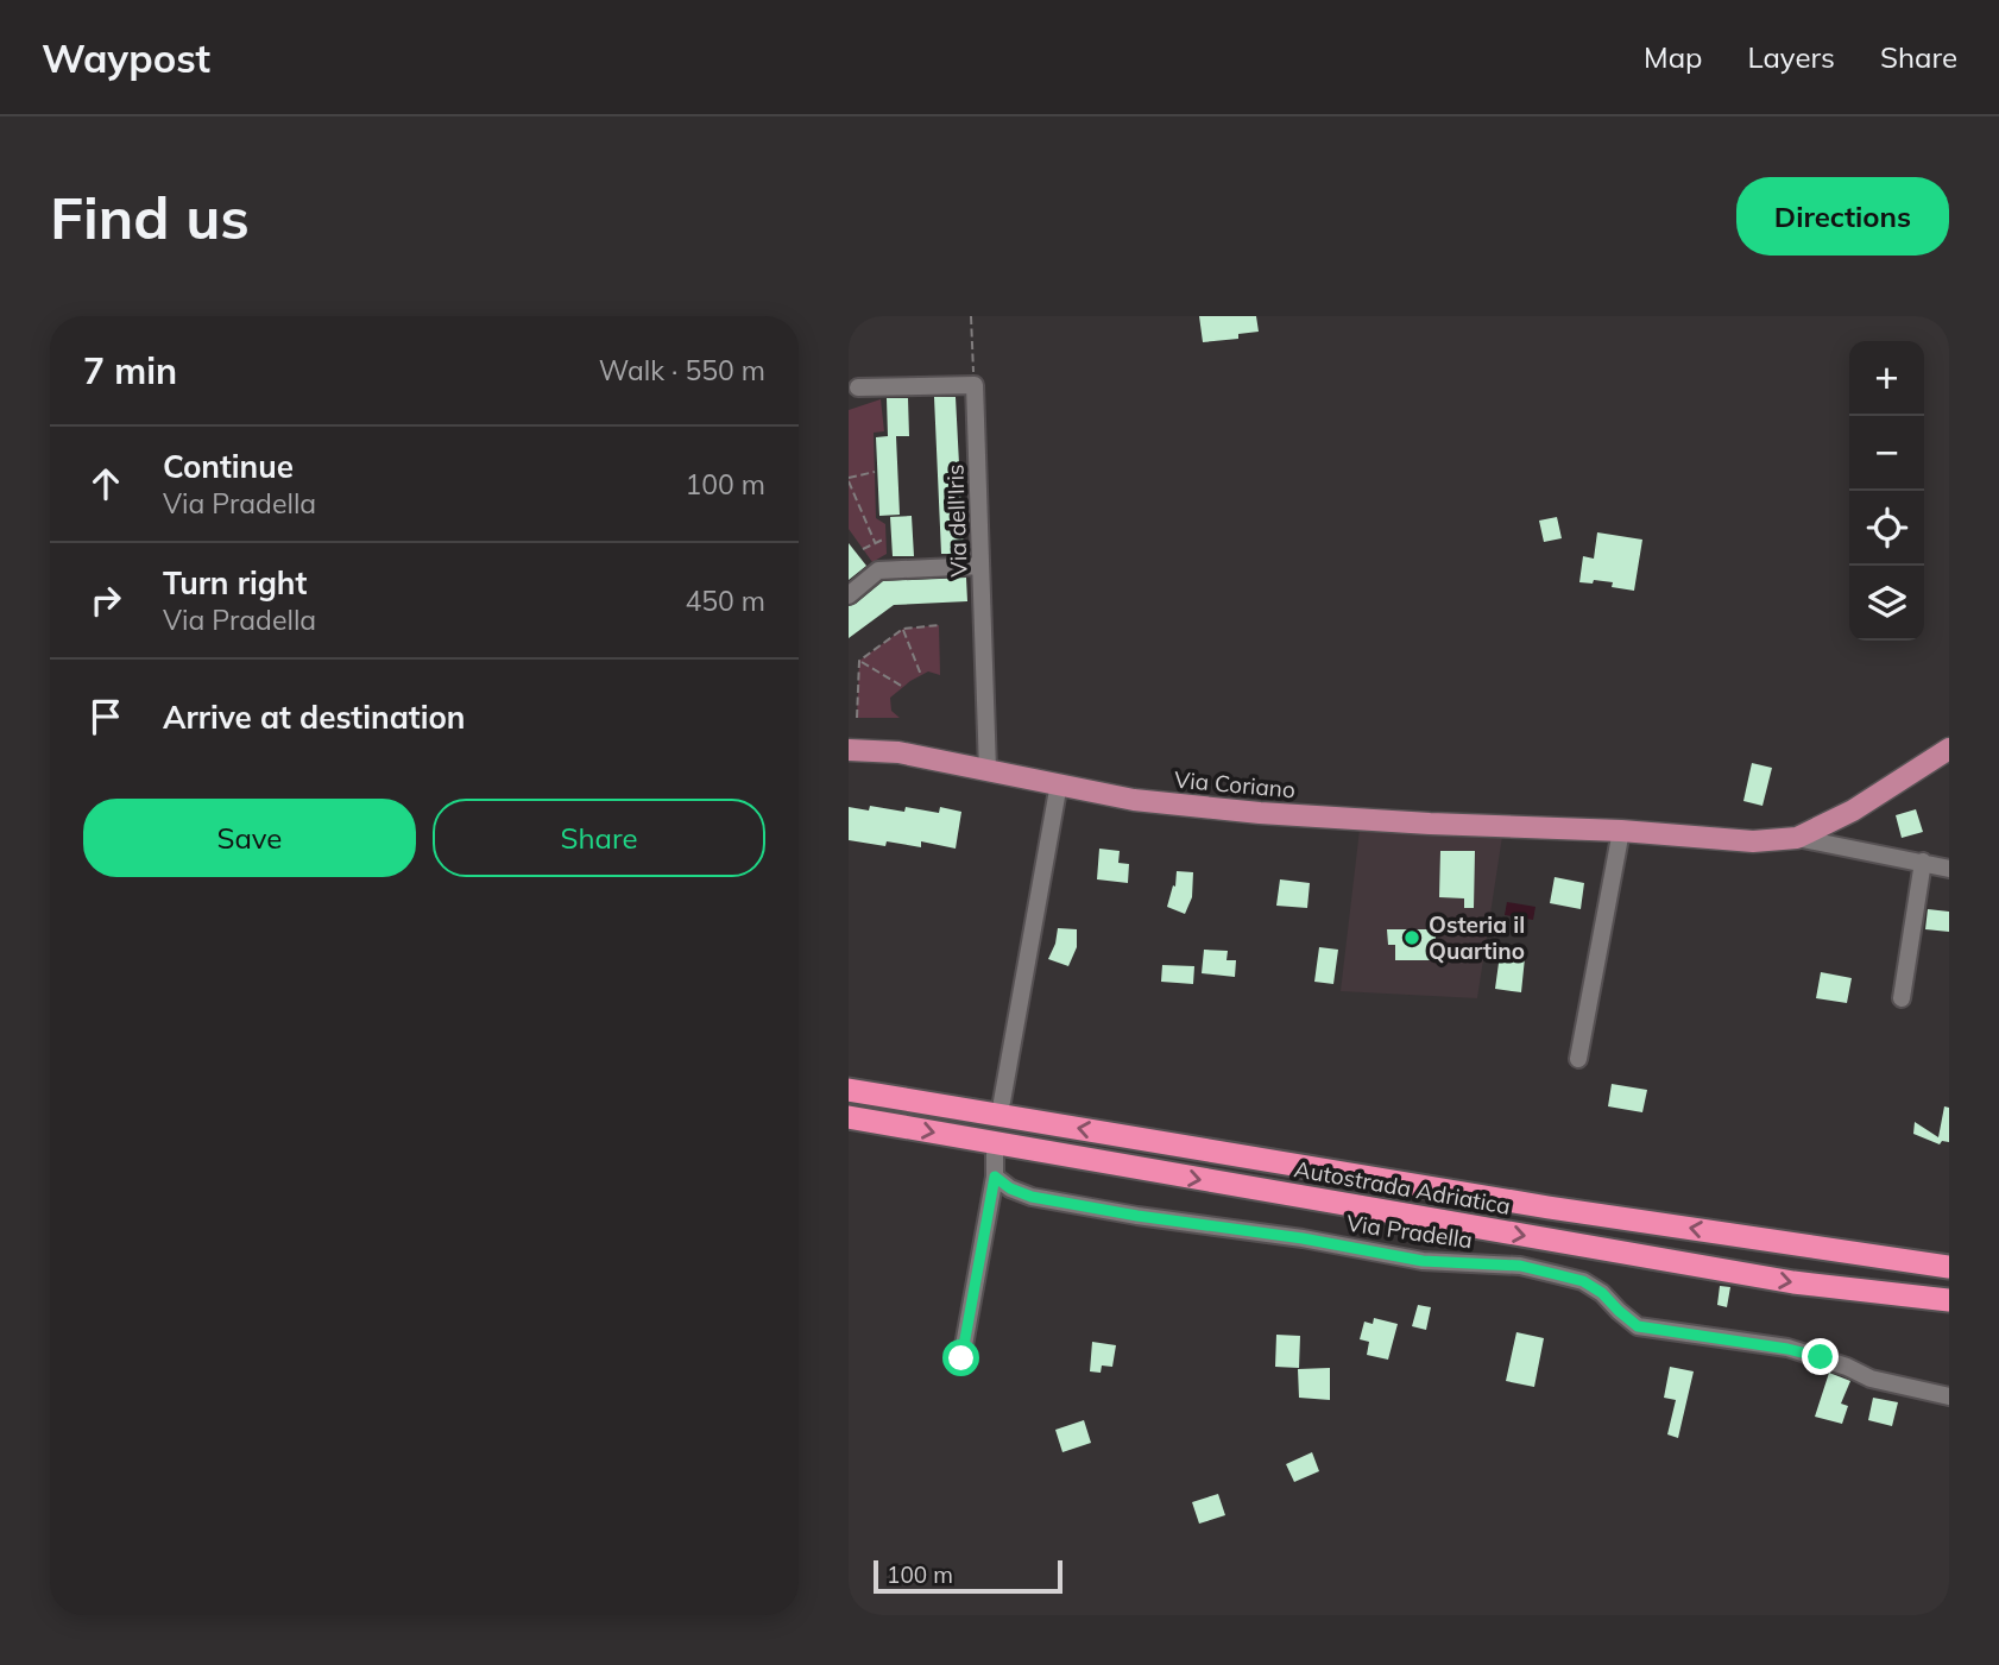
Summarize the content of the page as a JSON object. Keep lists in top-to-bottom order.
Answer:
{
  "streets": {
    "highway": ["Autostrada Adriatica"],
    "main road": ["Via Coriano"],
    "street": ["Via dell'Iris", "Via Pradella"]
  },
  "crossings": [
    ["Via dell'Iris", "Via Coriano"]
  ],
  "places": ["Osteria il Quartino"],
  "scale_bar": "100 m",
  "page": {
    "header": "Waypost",
    "nav": ["Map", "Layers", "Share"],
    "buttons": [
      "Directions",
      ["Save", "Share"]
    ],
    "title": "Find us",
    "heading": ["7 min", "Walk · 550 m"],
    "map_buttons": ["+", "−"],
    "list": [
      ["Continue", "Via Pradella", "100 m"],
      ["Turn right", "Via Pradella", "450 m"],
      "Arrive at destination"
    ],
    "scale": "100 m"
  }
}
